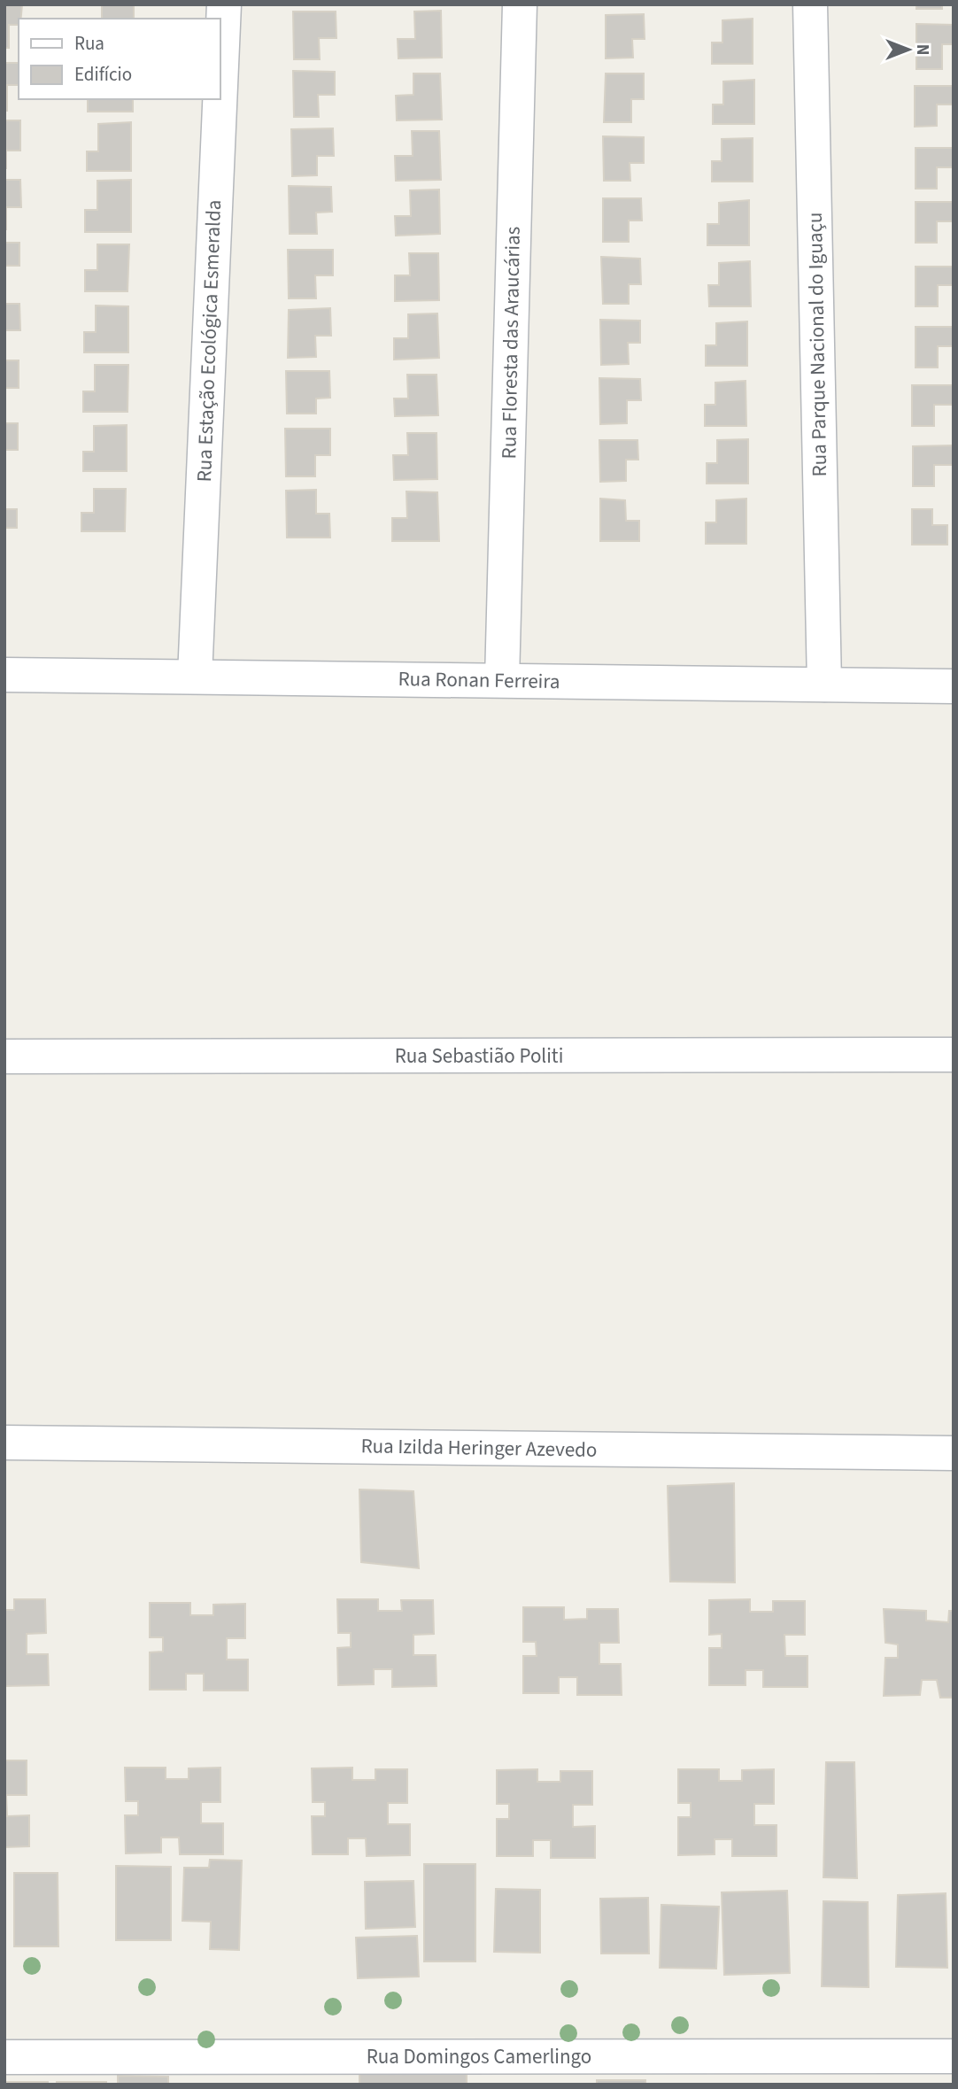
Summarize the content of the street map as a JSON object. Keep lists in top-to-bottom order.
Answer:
{
  "streets": {
    "street": [
      "Rua Estação Ecológica Esmeralda",
      "Rua Floresta das Araucárias",
      "Rua Parque Nacional do Iguaçu",
      "Rua Ronan Ferreira",
      "Rua Sebastião Politi",
      "Rua Izilda Heringer Azevedo",
      "Rua Domingos Camerlingo"
    ]
  },
  "crossings": [
    ["Rua Estação Ecológica Esmeralda", "Rua Ronan Ferreira"],
    ["Rua Floresta das Araucárias", "Rua Ronan Ferreira"],
    ["Rua Parque Nacional do Iguaçu", "Rua Ronan Ferreira"]
  ],
  "legend": ["Rua", "Edifício"],
  "north": "right"
}
